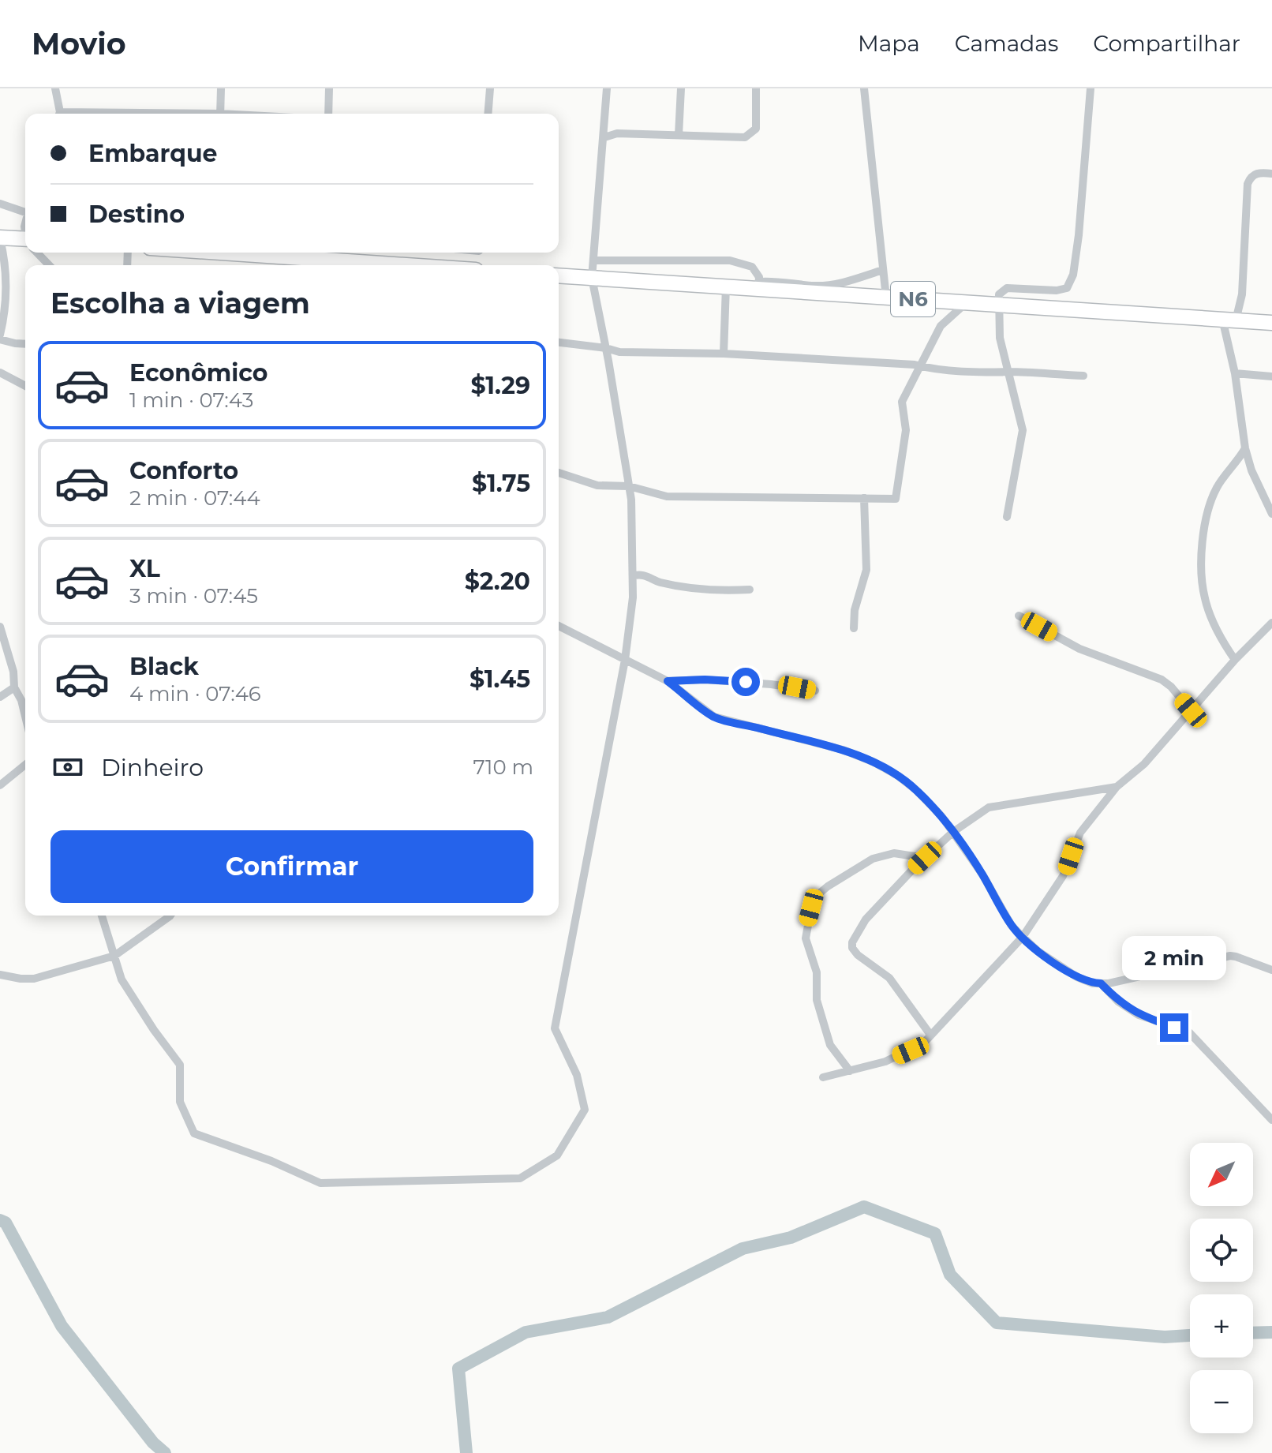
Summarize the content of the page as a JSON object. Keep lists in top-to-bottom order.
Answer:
{
  "streets": {
    "highway": ["N6"]
  },
  "north": "bottom left",
  "page": {
    "header": "Movio",
    "nav": ["Mapa", "Camadas", "Compartilhar"],
    "banner": ["Embarque", "Destino"],
    "heading": "Escolha a viagem",
    "list": [
      {
        "name": "Econômico",
        "note": "1 min · 07:43",
        "value": "$1.29"
      },
      {
        "name": "Conforto",
        "note": "2 min · 07:44",
        "value": "$1.75"
      },
      {
        "name": "XL",
        "note": "3 min · 07:45",
        "value": "$2.20"
      },
      {
        "name": "Black",
        "note": "4 min · 07:46",
        "value": "$1.45"
      }
    ],
    "pay": ["Dinheiro", "710 m"],
    "buttons": "Confirmar",
    "bubble": "2 min",
    "map_buttons": ["+", "−"]
  }
}
